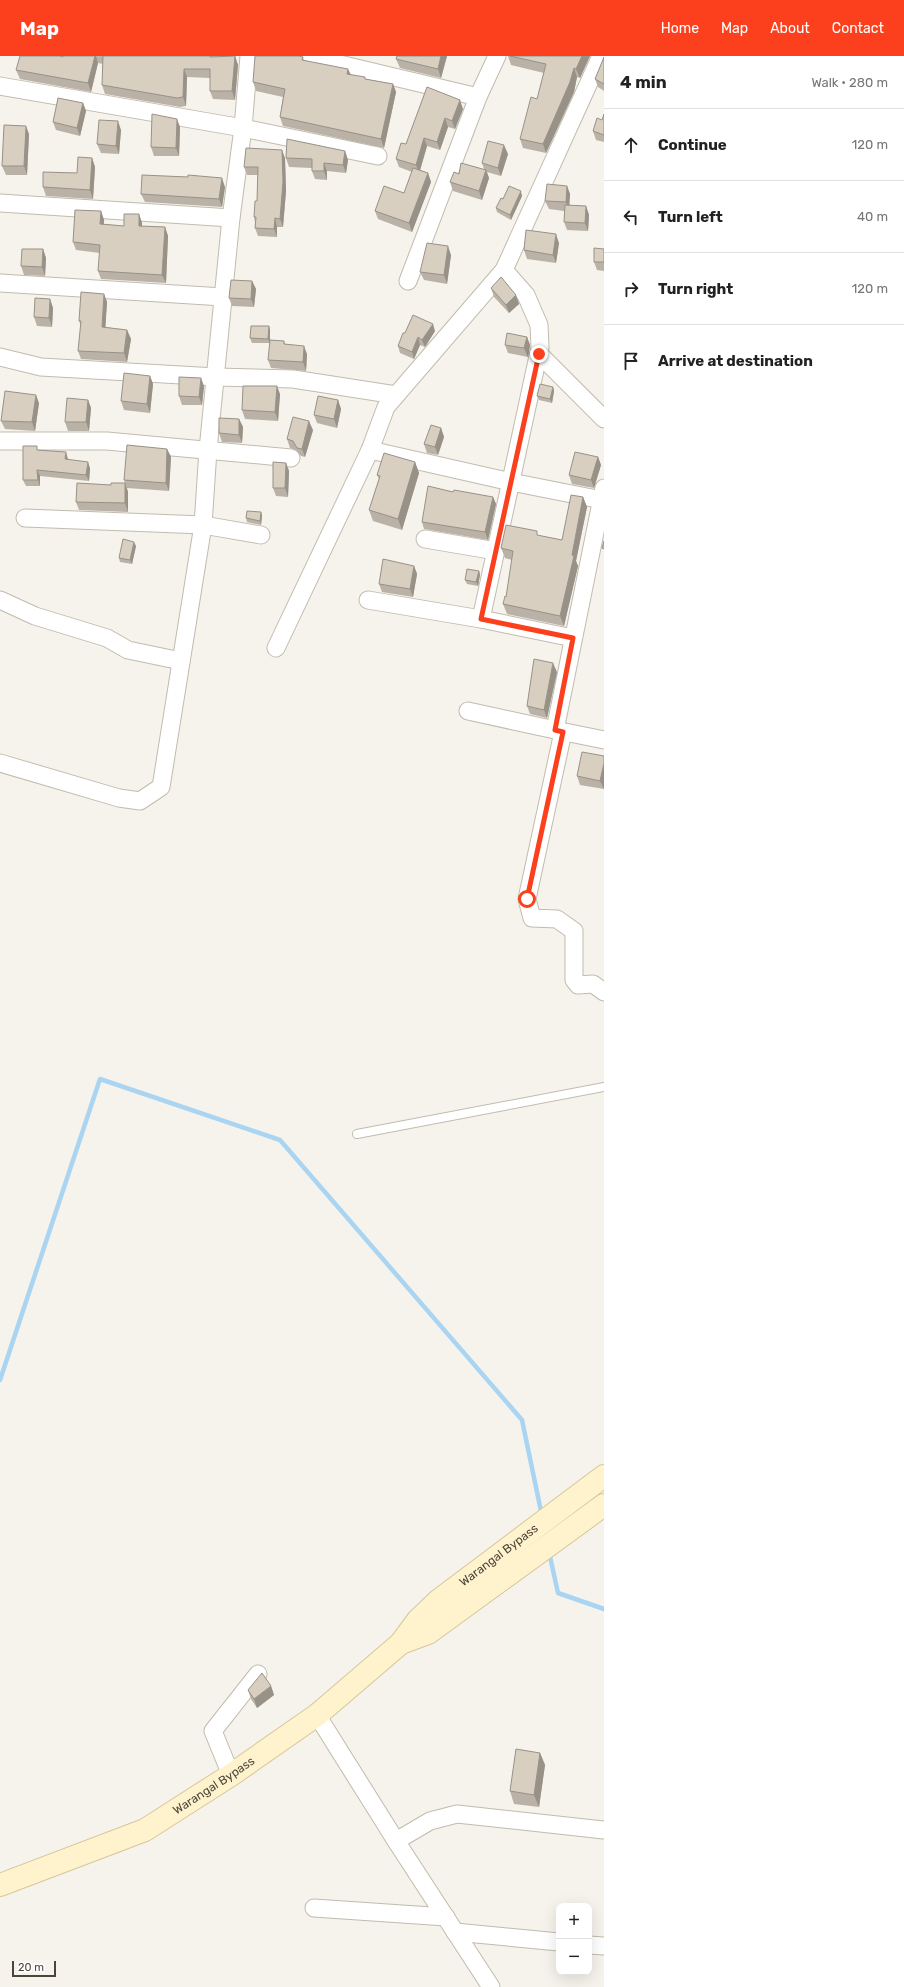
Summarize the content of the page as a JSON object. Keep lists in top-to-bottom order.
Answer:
{
  "streets": {
    "main road": ["Warangal Bypass"]
  },
  "scale_bar": "20 m",
  "page": {
    "header": "Map",
    "nav": [
      "Home",
      "Map",
      "About",
      "Contact"
    ],
    "heading": ["4 min", "Walk · 280 m"],
    "list": [
      ["Continue", "120 m"],
      ["Turn left", "40 m"],
      ["Turn right", "120 m"],
      "Arrive at destination"
    ],
    "map_buttons": ["+", "−"],
    "scale": "20 m"
  }
}
